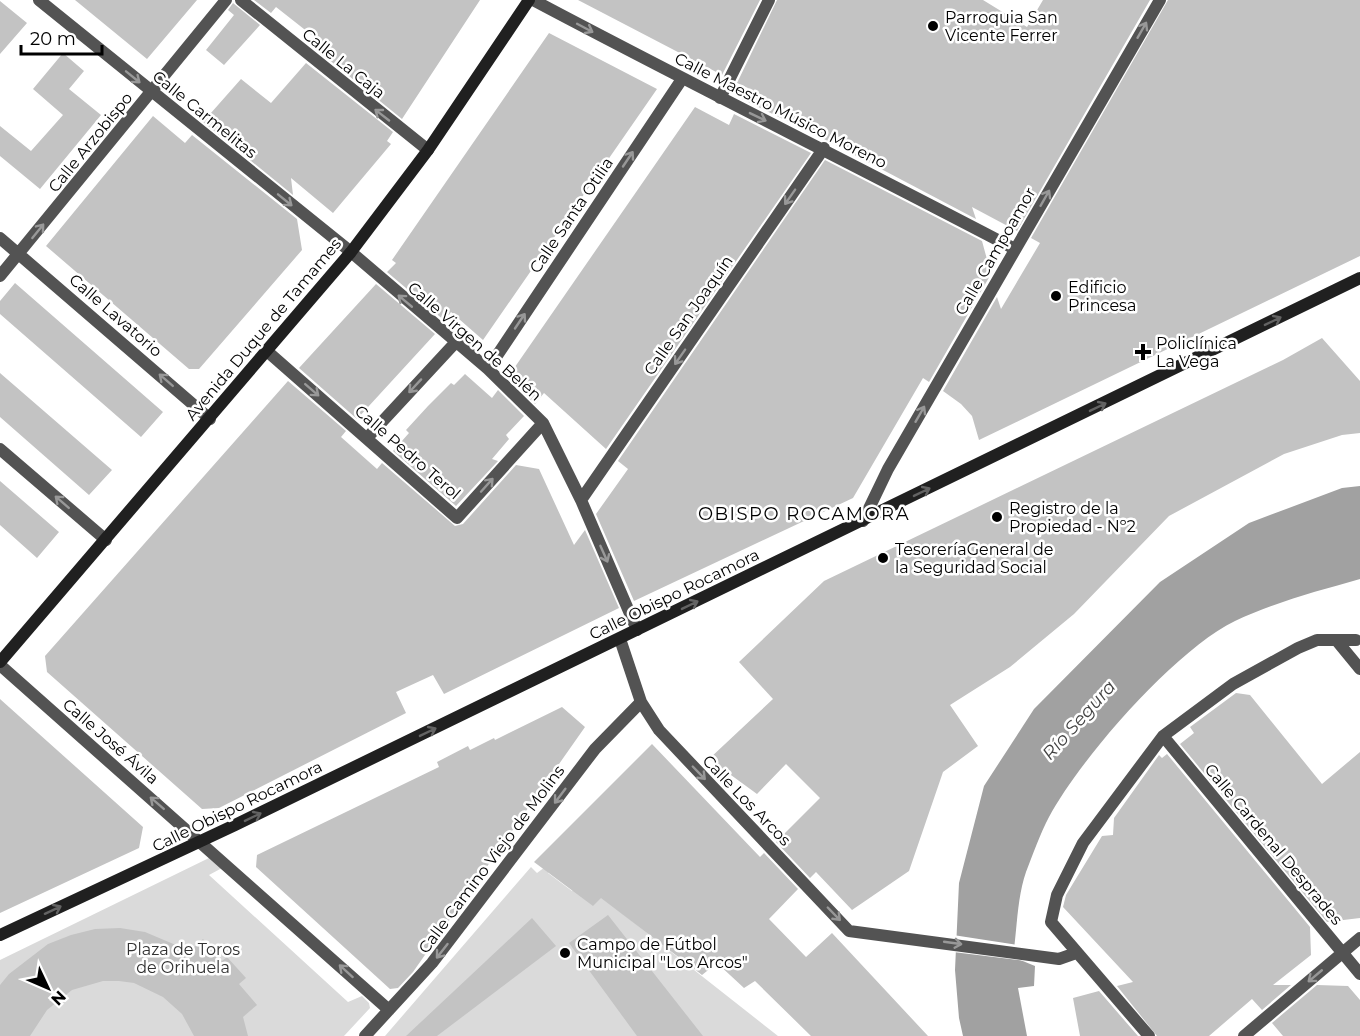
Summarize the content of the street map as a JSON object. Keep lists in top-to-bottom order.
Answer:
{
  "streets": {
    "street": [
      "Calle La Caja",
      "Calle Maestro Músico Moreno",
      "Calle Carmelitas",
      "Calle Arzobispo",
      "Calle Santa Otilia",
      "Calle Campoamor",
      "Calle Lavatorio",
      "Calle San Joaquín",
      "Avenida Duque de Tamames",
      "Calle Virgen de Belén",
      "Calle Pedro Terol",
      "Calle Obispo Rocamora",
      "Calle José Ávila",
      "Calle Los Arcos",
      "Calle Cardenal Desprades",
      "Calle Camino Viejo de Molins"
    ]
  },
  "crossings": [
    ["Calle La Caja", "Avenida Duque de Tamames"],
    ["Calle Maestro Músico Moreno", "Calle Santa Otilia"],
    ["Calle Maestro Músico Moreno", "Calle Campoamor"],
    ["Calle Maestro Músico Moreno", "Calle San Joaquín"],
    ["Calle Maestro Músico Moreno", "Avenida Duque de Tamames"],
    ["Calle Carmelitas", "Calle Arzobispo"],
    ["Calle Carmelitas", "Avenida Duque de Tamames"],
    ["Calle Carmelitas", "Calle Virgen de Belén"],
    ["Calle Arzobispo", "Calle Lavatorio"],
    ["Calle Santa Otilia", "Calle Virgen de Belén"],
    ["Calle Campoamor", "Calle Obispo Rocamora"],
    ["Calle Lavatorio", "Avenida Duque de Tamames"],
    ["Calle San Joaquín", "Calle Virgen de Belén"],
    ["Avenida Duque de Tamames", "Calle Virgen de Belén"],
    ["Avenida Duque de Tamames", "Calle Pedro Terol"],
    ["Avenida Duque de Tamames", "Calle José Ávila"],
    ["Calle Virgen de Belén", "Calle Pedro Terol"],
    ["Calle Virgen de Belén", "Calle Obispo Rocamora"],
    ["Calle Obispo Rocamora", "Calle José Ávila"],
    ["Calle Obispo Rocamora", "Calle Los Arcos"],
    ["Calle José Ávila", "Calle Camino Viejo de Molins"],
    ["Calle Los Arcos", "Calle Camino Viejo de Molins"]
  ],
  "one_way": [
    "Calle La Caja",
    "Calle Maestro Músico Moreno",
    "Calle Carmelitas",
    "Calle Arzobispo",
    "Calle Santa Otilia",
    "Calle Campoamor",
    "Calle Lavatorio",
    "Calle San Joaquín",
    "Calle Obispo Rocamora",
    "Calle José Ávila",
    "Calle Los Arcos",
    "Calle Camino Viejo de Molins"
  ],
  "districts": ["OBISPO ROCAMORA"],
  "water": ["Río Segura"],
  "parks": ["Plaza de Toros de Orihuela"],
  "places": {
    "other": [
      "Parroquia San Vicente Ferrer",
      "Edificio Princesa",
      "Registro de la Propiedad - Nº2",
      "TesoreríaGeneral de la Seguridad Social",
      "Campo de Fútbol Municipal \"Los Arcos\""
    ],
    "health": ["Policlínica La Vega"]
  },
  "scale_bar": "20 m",
  "north": "bottom right"
}
